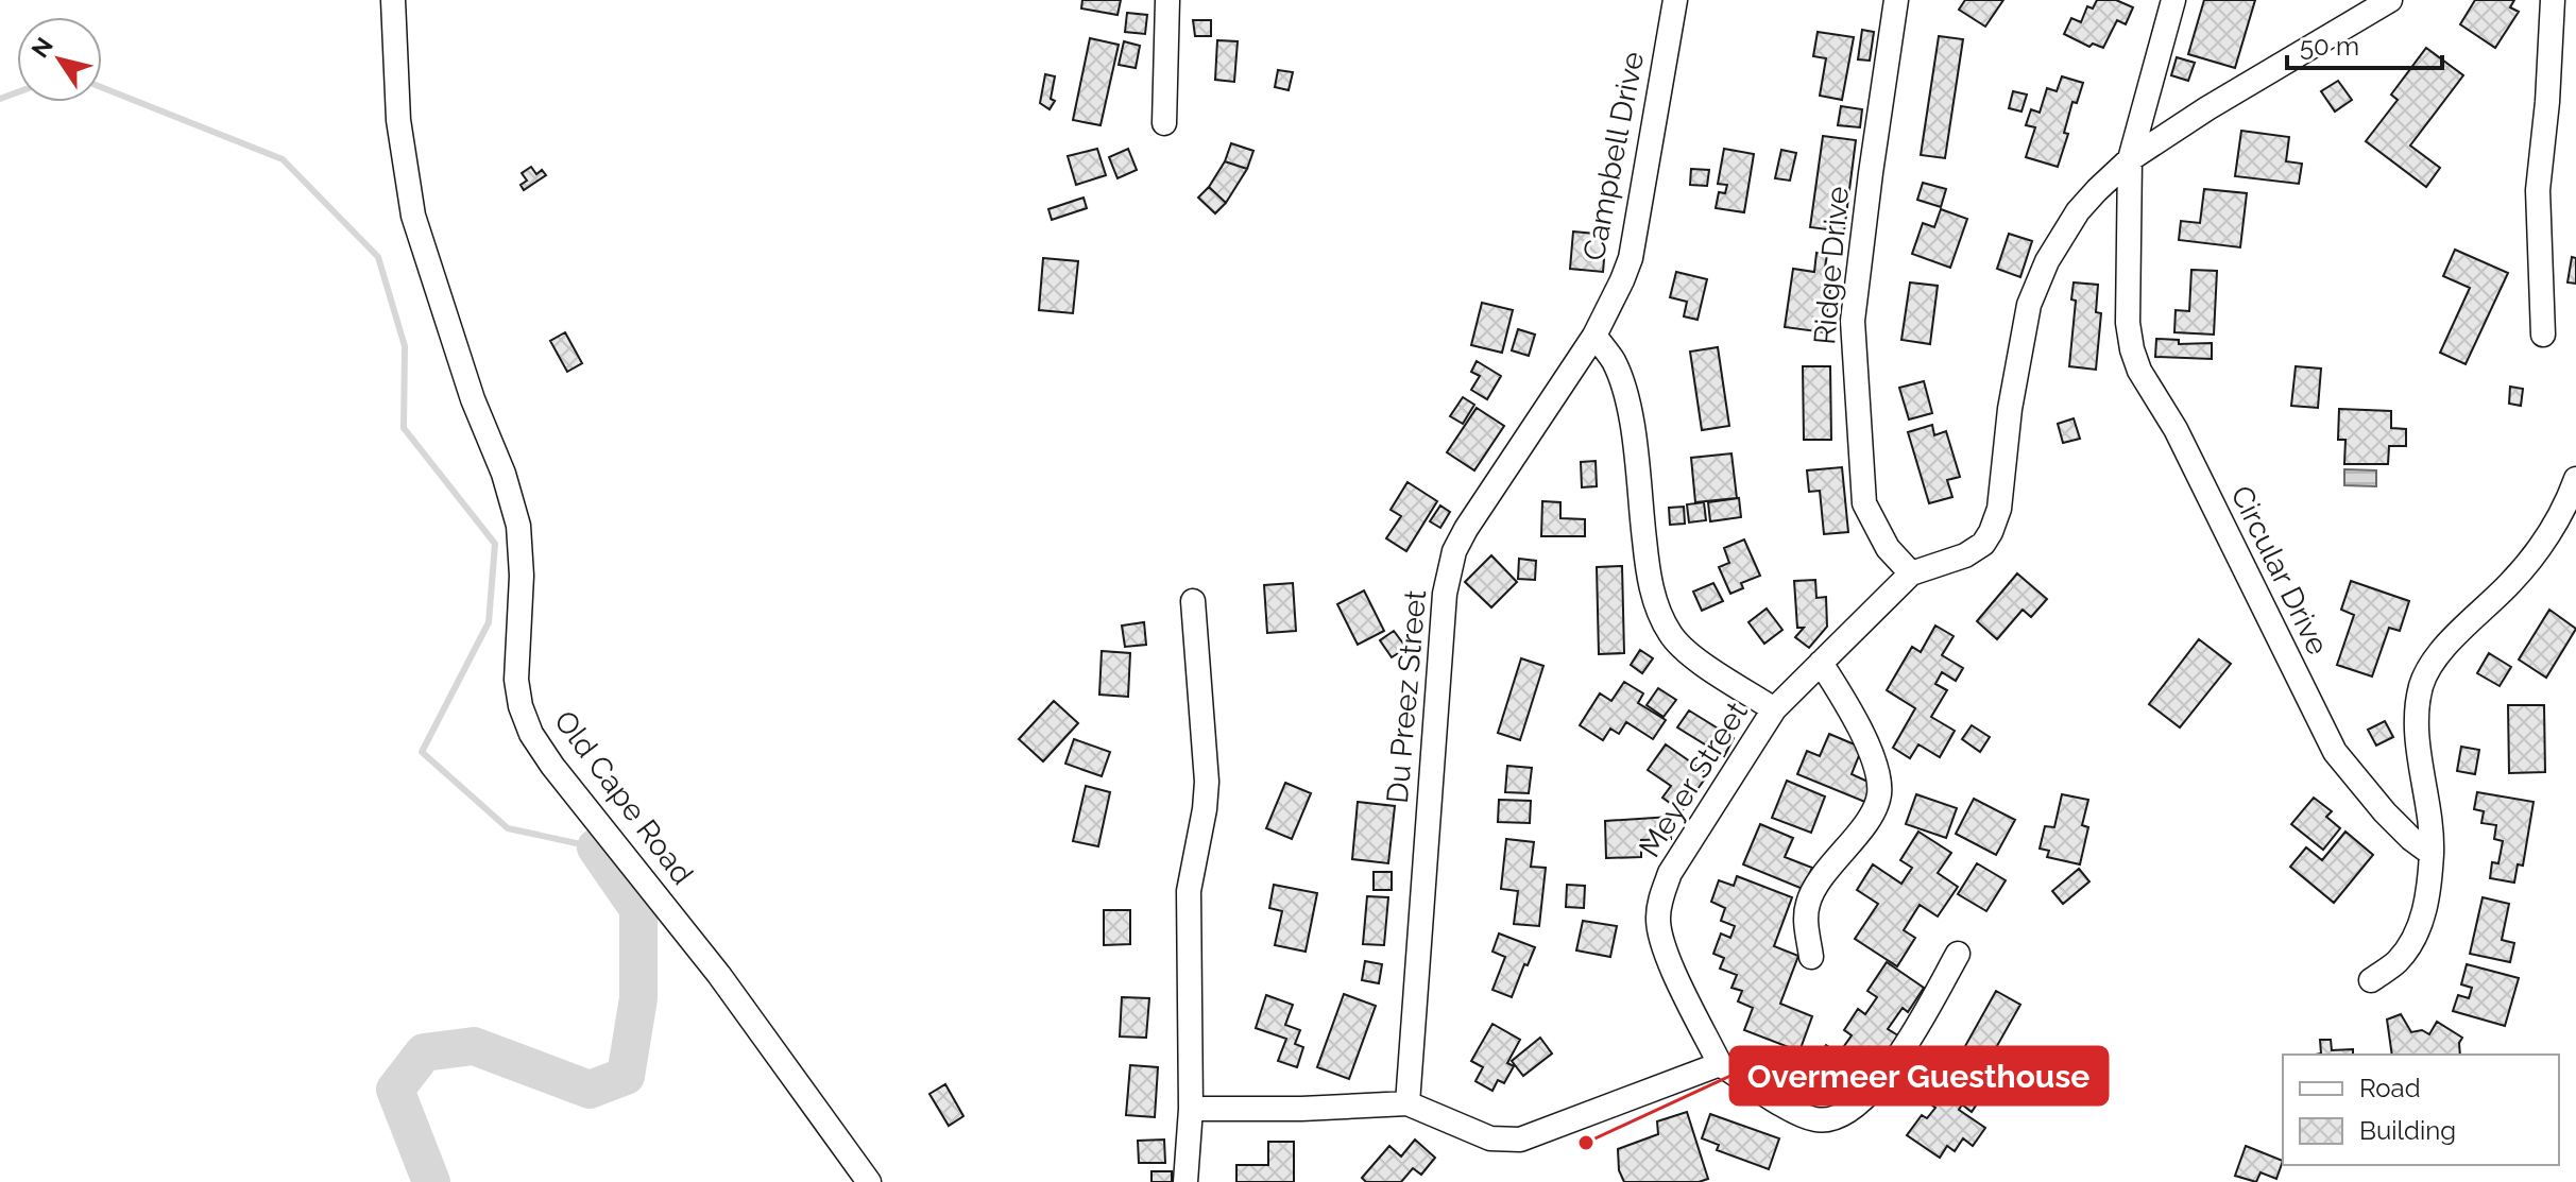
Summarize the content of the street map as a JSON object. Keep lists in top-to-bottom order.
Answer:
{
  "streets": {
    "street": [
      "Campbell Drive",
      "Ridge Drive",
      "Circular Drive",
      "Du Preez Street",
      "Meyer Street",
      "Old Cape Road"
    ]
  },
  "crossings": [
    ["Campbell Drive", "Du Preez Street"],
    ["Ridge Drive", "Meyer Street"],
    ["Circular Drive", "Meyer Street"]
  ],
  "places": ["Overmeer Guesthouse"],
  "legend": ["Road", "Building"],
  "scale_bar": "50 m",
  "north": "top left"
}
